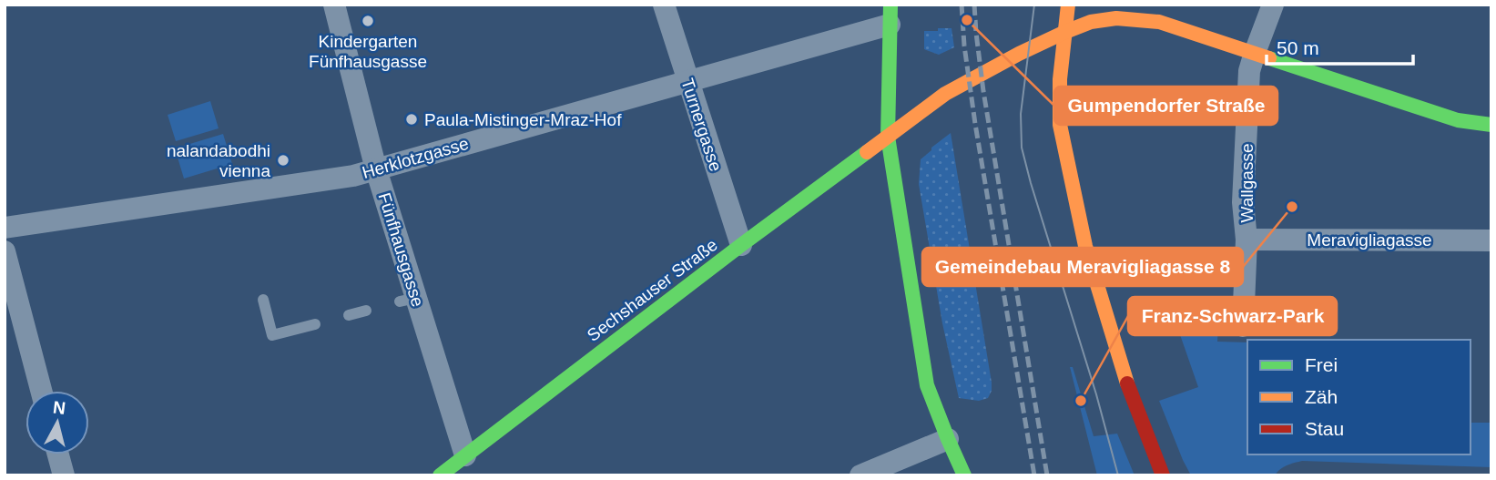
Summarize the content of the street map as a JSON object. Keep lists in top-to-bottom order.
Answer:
{
  "streets": {
    "street": [
      "Turnergasse",
      "Herklotzgasse",
      "Wallgasse",
      "Meravigliagasse",
      "Fünfhausgasse",
      "Sechshauser Straße"
    ]
  },
  "crossings": [
    ["Turnergasse", "Herklotzgasse"],
    ["Turnergasse", "Sechshauser Straße"],
    ["Herklotzgasse", "Fünfhausgasse"],
    ["Wallgasse", "Meravigliagasse"],
    ["Wallgasse", "Sechshauser Straße"],
    ["Fünfhausgasse", "Sechshauser Straße"]
  ],
  "places": [
    "Gumpendorfer Straße",
    "Kindergarten Fünfhausgasse",
    "Paula-Mistinger-Mraz-Hof",
    "nalandabodhi vienna",
    "Gemeindebau Meravigliagasse 8",
    "Franz-Schwarz-Park"
  ],
  "legend": ["Frei", "Zäh", "Stau"],
  "scale_bar": "50 m",
  "north": "top"
}
